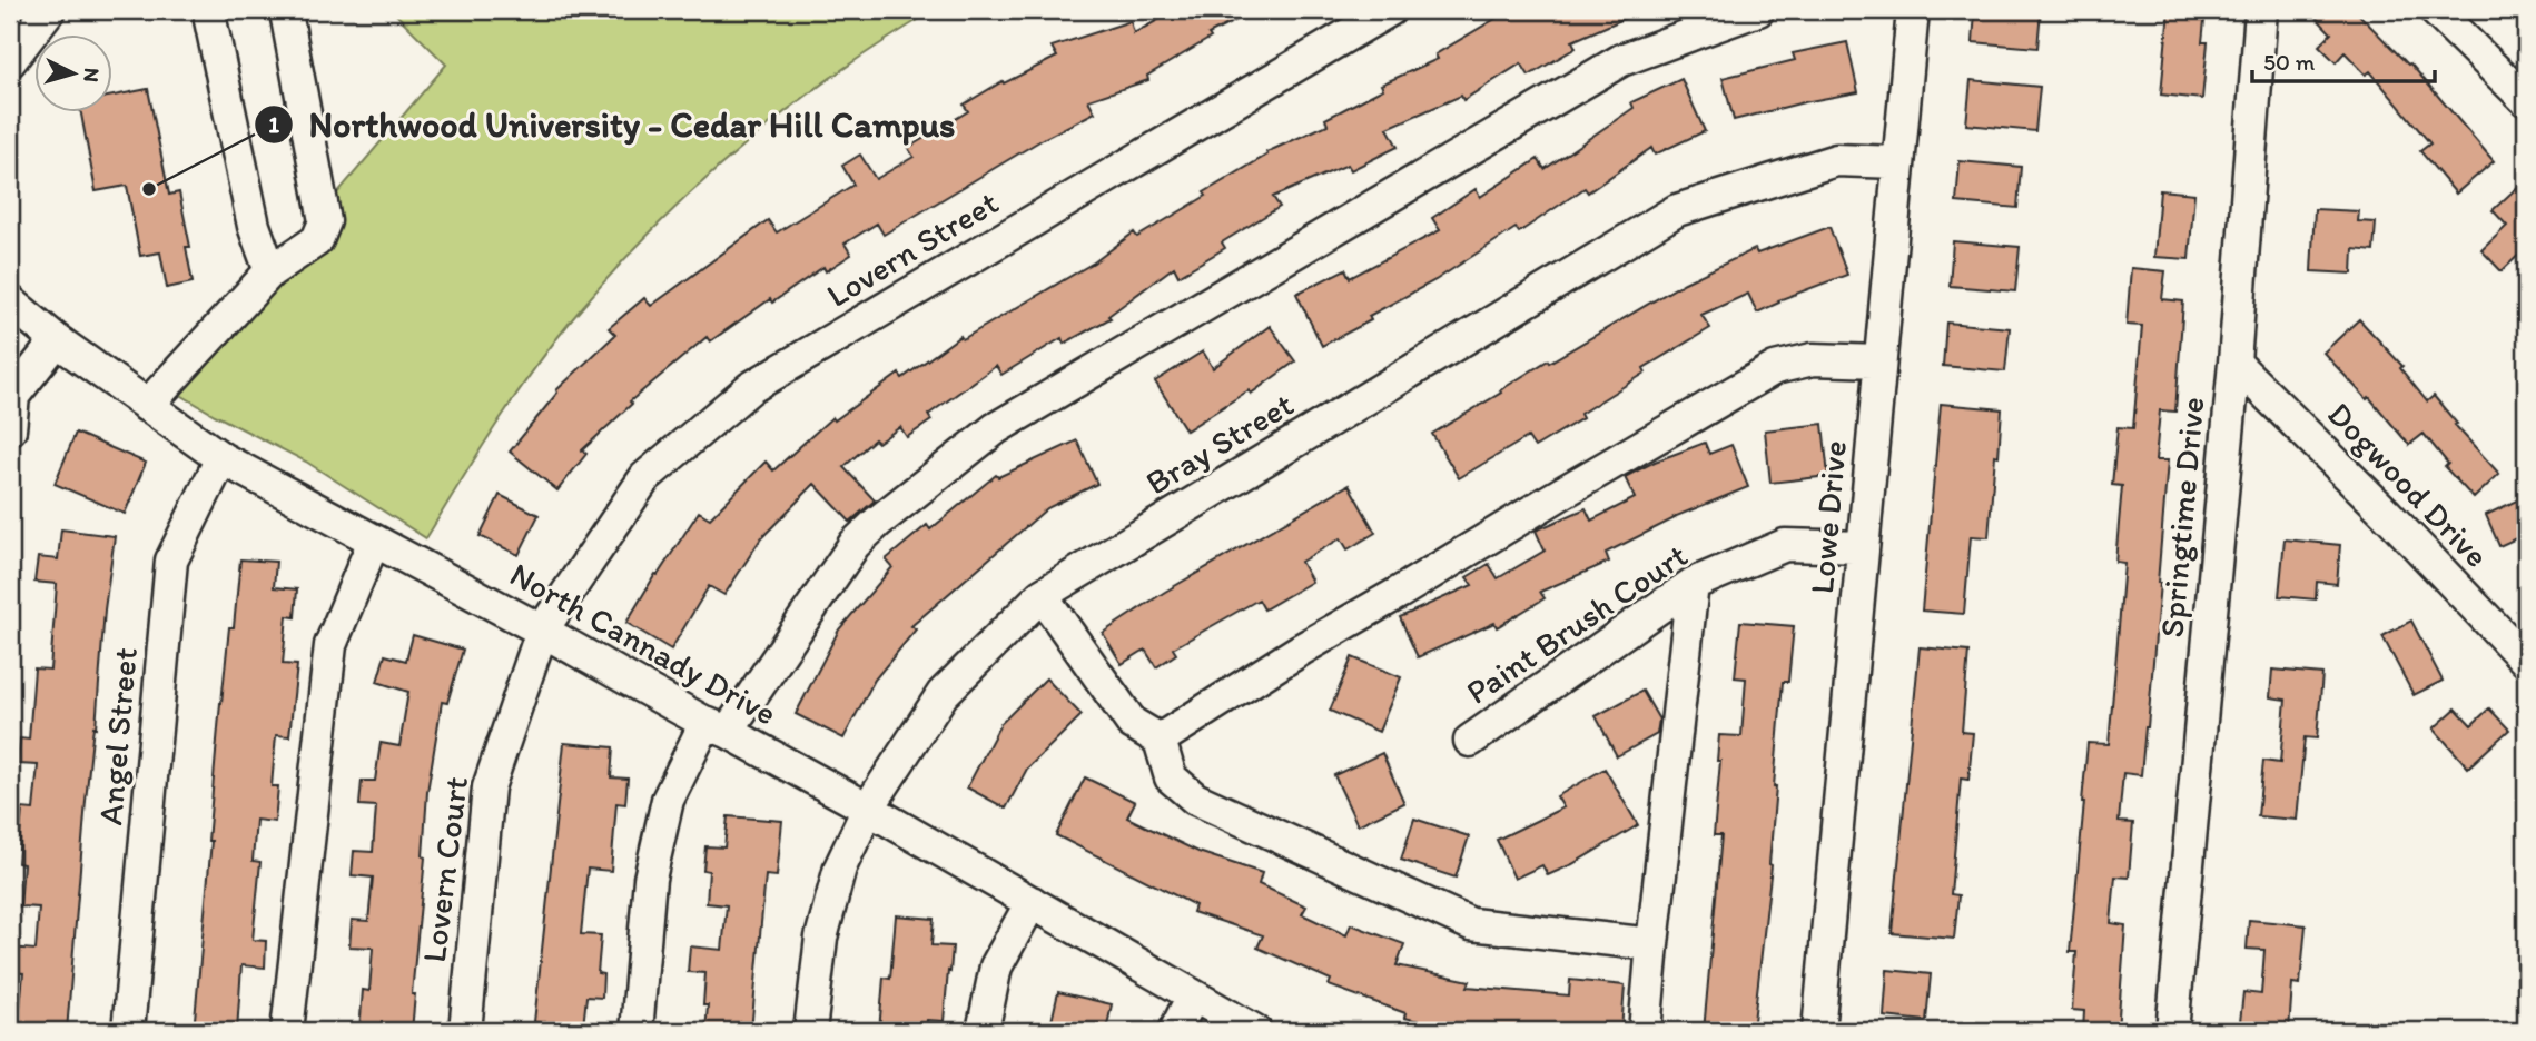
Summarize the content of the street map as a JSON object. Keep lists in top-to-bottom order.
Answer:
{
  "streets": {
    "street": [
      "Lovern Street",
      "Bray Street",
      "Dogwood Drive",
      "Lowe Drive",
      "Springtime Drive",
      "Paint Brush Court",
      "North Cannady Drive",
      "Angel Street",
      "Lovern Court"
    ]
  },
  "crossings": [
    ["Lovern Street", "North Cannady Drive"],
    ["Lovern Street", "Lovern Court"],
    ["Bray Street", "Lowe Drive"],
    ["Bray Street", "North Cannady Drive"],
    ["Dogwood Drive", "Springtime Drive"],
    ["Lowe Drive", "Paint Brush Court"],
    ["North Cannady Drive", "Angel Street"],
    ["North Cannady Drive", "Lovern Court"]
  ],
  "places": ["Northwood University - Cedar Hill Campus"],
  "scale_bar": "50 m",
  "north": "right"
}
